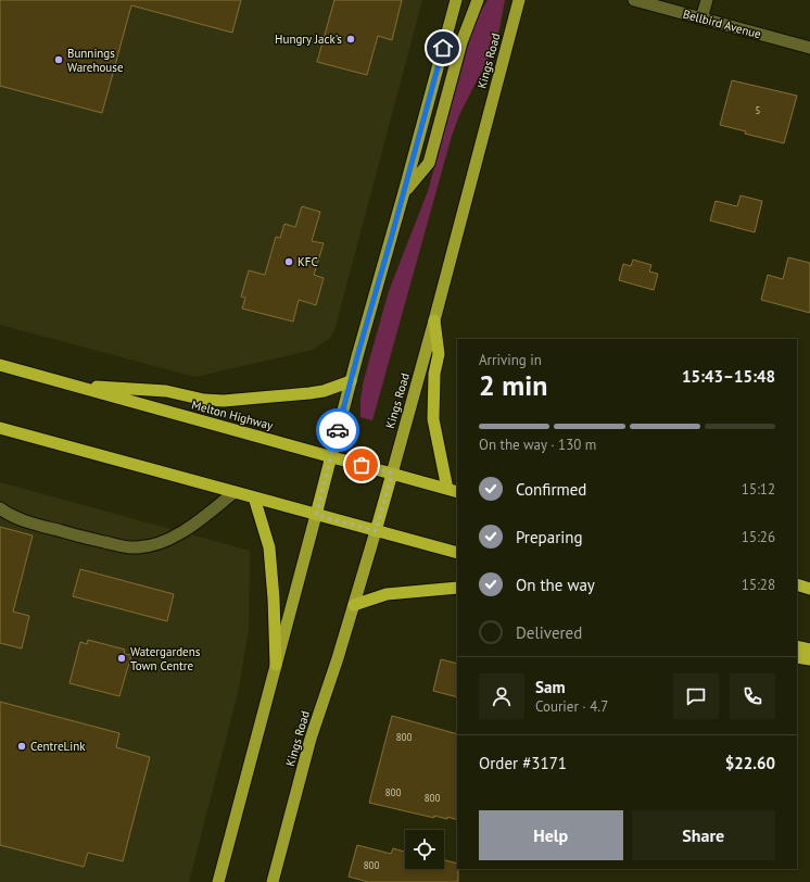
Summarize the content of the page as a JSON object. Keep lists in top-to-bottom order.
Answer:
{
  "streets": {
    "highway": ["Kings Road", "Melton Highway"],
    "street": ["Bellbird Avenue"]
  },
  "crossings": [
    ["Kings Road", "Melton Highway"]
  ],
  "places": [
    "Hungry Jack's",
    "Bunnings Warehouse",
    "KFC",
    "Watergardens Town Centre",
    "CentreLink"
  ],
  "house_numbers": [
    "5",
    "800",
    "800",
    "800",
    "800"
  ],
  "page": {
    "heading": ["2 min", "Arriving in", "15:43–15:48"],
    "panel": [
      "Sam",
      "Courier · 4.7",
      "Order #3171",
      "$22.60"
    ],
    "bar": "On the way · 130 m",
    "list": [
      ["Confirmed", "15:12"],
      ["Preparing", "15:26"],
      ["On the way", "15:28"],
      "Delivered"
    ],
    "buttons": ["Help", "Share"]
  }
}
